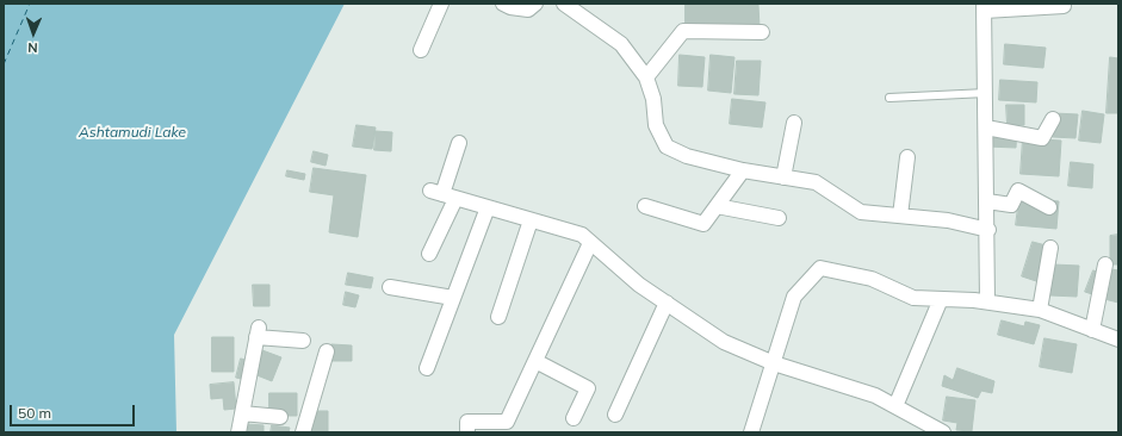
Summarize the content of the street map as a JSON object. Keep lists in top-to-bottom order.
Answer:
{
  "water": ["Ashtamudi Lake"],
  "scale_bar": "50 m",
  "north": "bottom"
}
